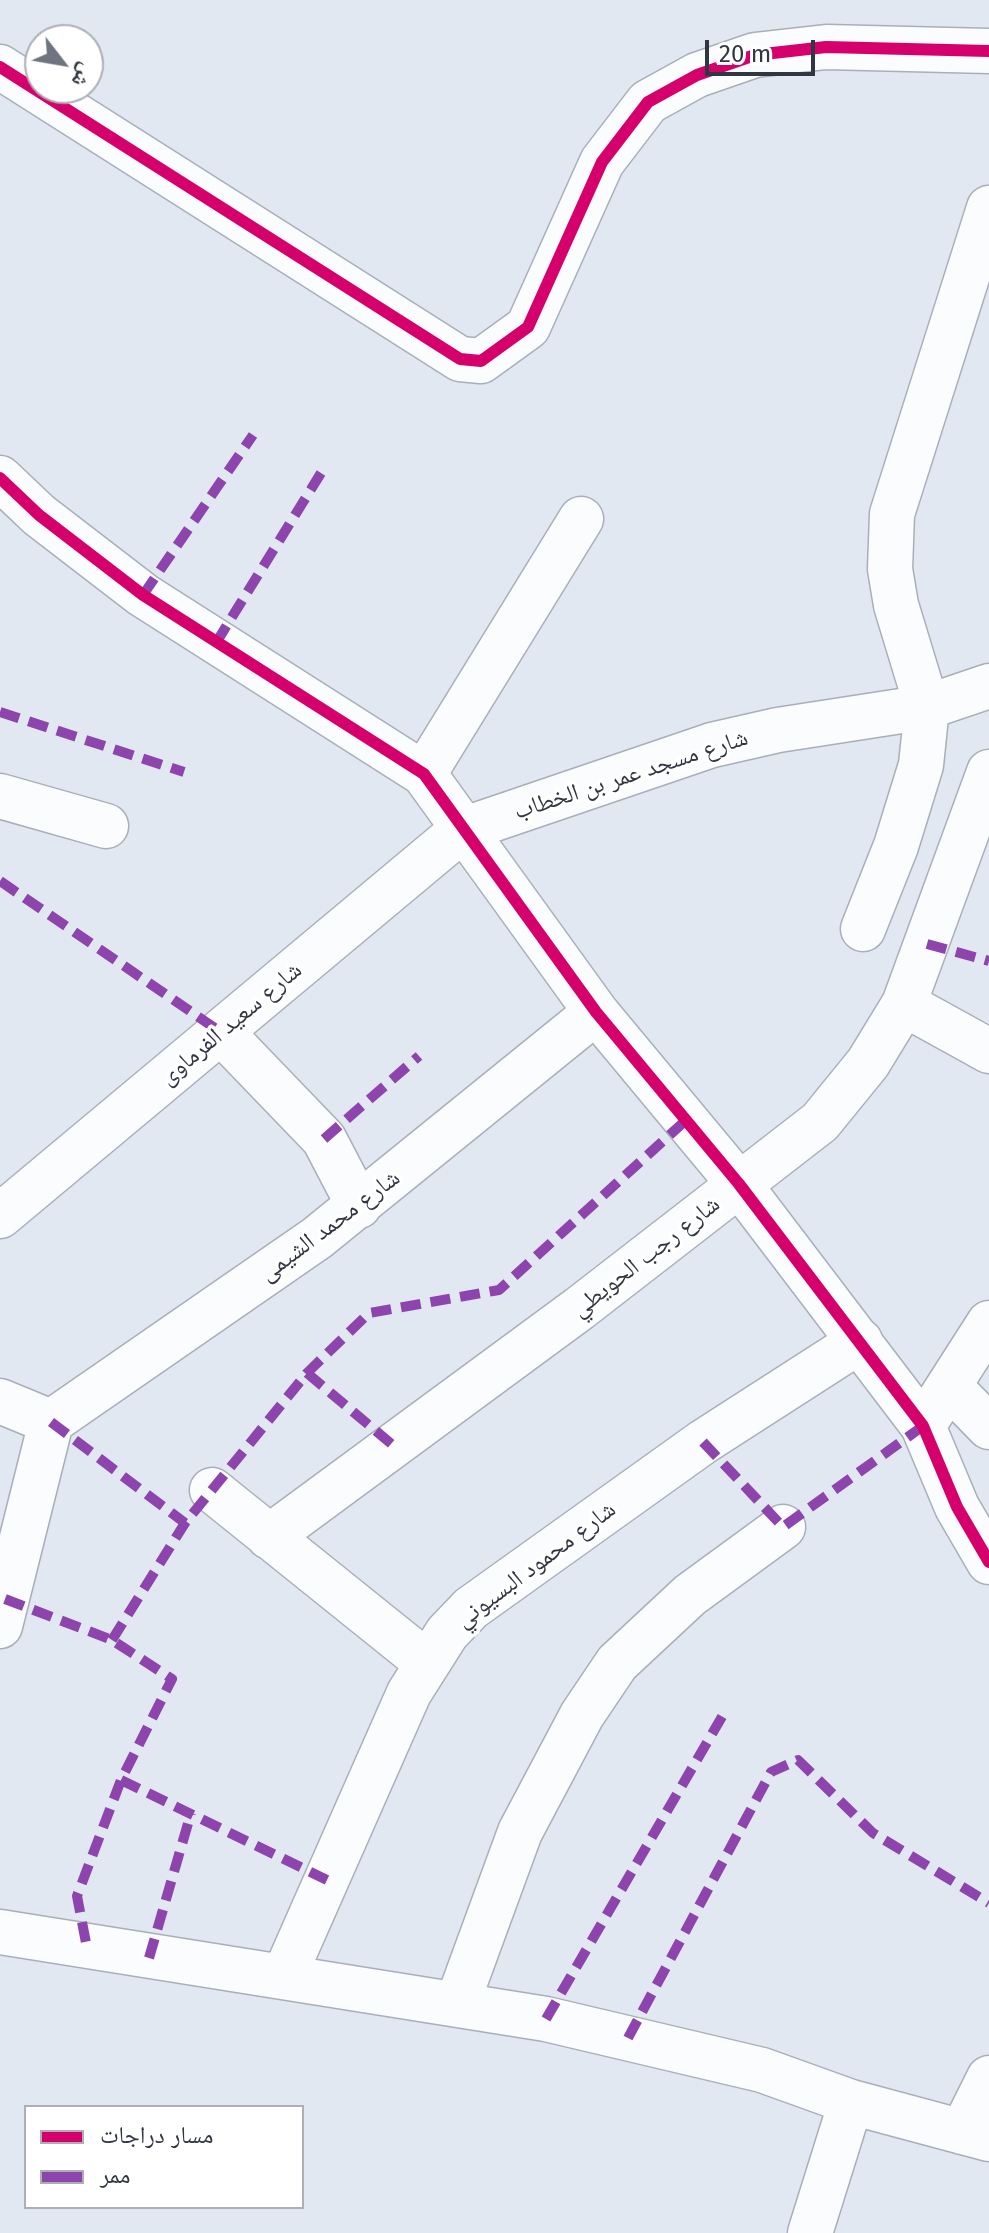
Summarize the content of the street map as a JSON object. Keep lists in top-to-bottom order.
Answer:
{
  "streets": {
    "street": [
      "شارع مسجد عمر بن الخطاب",
      "شارع سعيد الفرماوى",
      "شارع محمد الشيمى",
      "شارع رجب الحويطي",
      "شارع محمود البسيوني"
    ]
  },
  "crossings": [
    ["شارع مسجد عمر بن الخطاب", "شارع سعيد الفرماوى"]
  ],
  "legend": ["مسار دراجات", "ممر"],
  "scale_bar": "20 m",
  "north": "bottom right"
}
